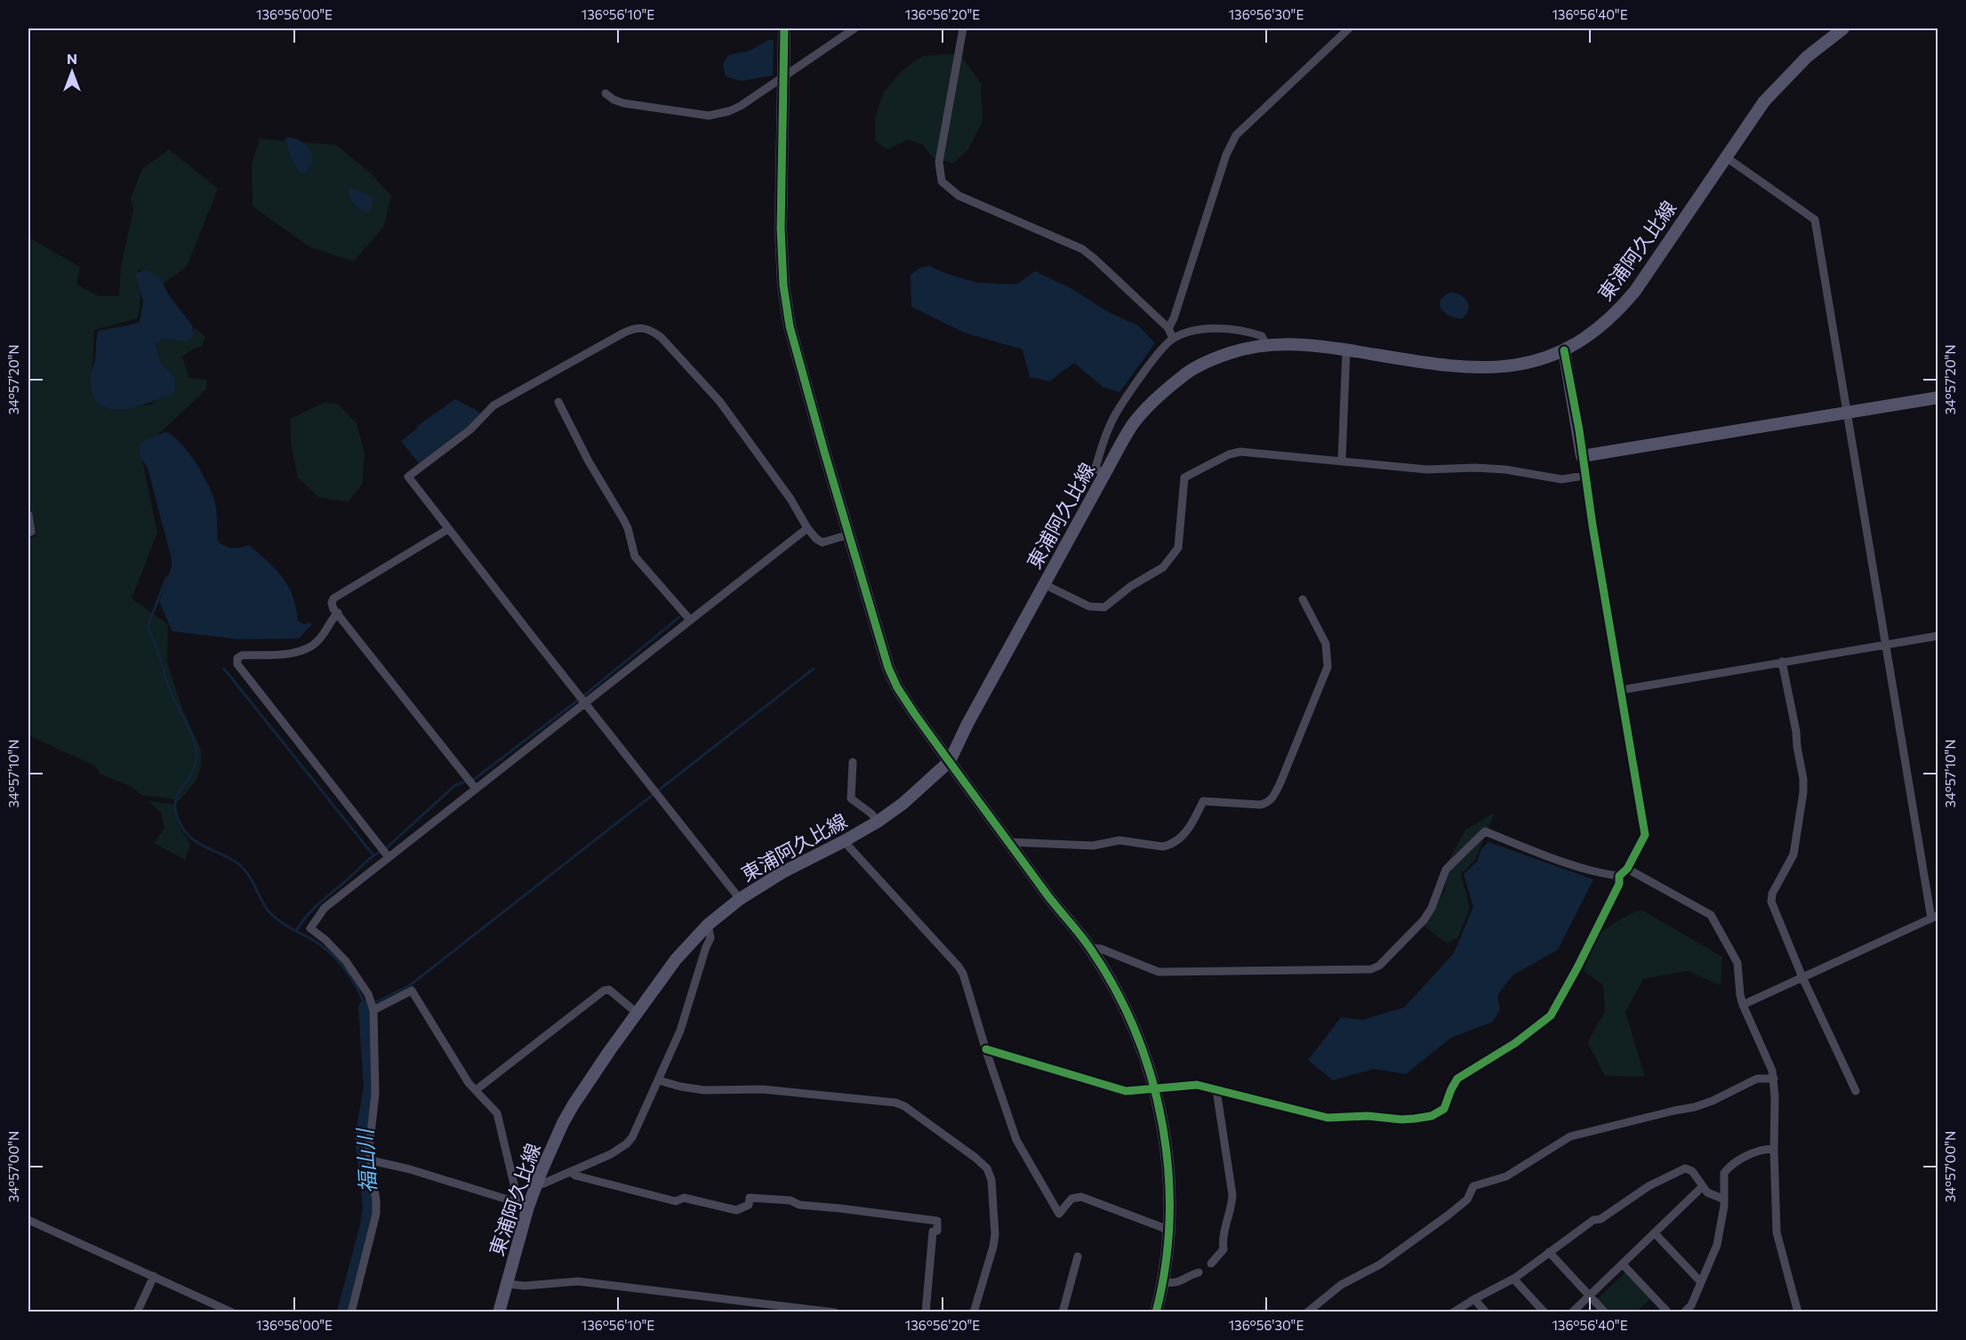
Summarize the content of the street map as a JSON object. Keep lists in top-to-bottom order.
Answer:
{
  "streets": {
    "main road": ["東浦阿久比線"]
  },
  "water": ["福山川"],
  "north": "top",
  "coordinates": [
    "136°56'00\"E",
    "136°56'10\"E",
    "136°56'20\"E",
    "136°56'30\"E",
    "136°56'40\"E",
    "34°57'20\"N",
    "34°57'10\"N",
    "34°57'00\"N"
  ]
}
